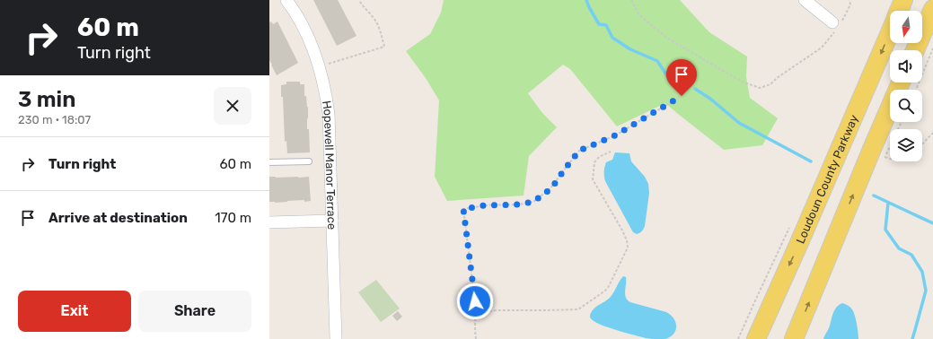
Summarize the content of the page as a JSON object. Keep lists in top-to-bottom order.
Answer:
{
  "streets": {
    "main road": ["Loudoun County Parkway"],
    "street": ["Hopewell Manor Terrace"]
  },
  "north": "bottom",
  "page": {
    "turn": ["60 m", "Turn right"],
    "heading": ["3 min", "230 m · 18:07"],
    "list": [
      {
        "name": "Turn right",
        "value": "60 m"
      },
      {
        "name": "Arrive at destination",
        "value": "170 m"
      }
    ],
    "buttons": ["Exit", "Share"]
  }
}
